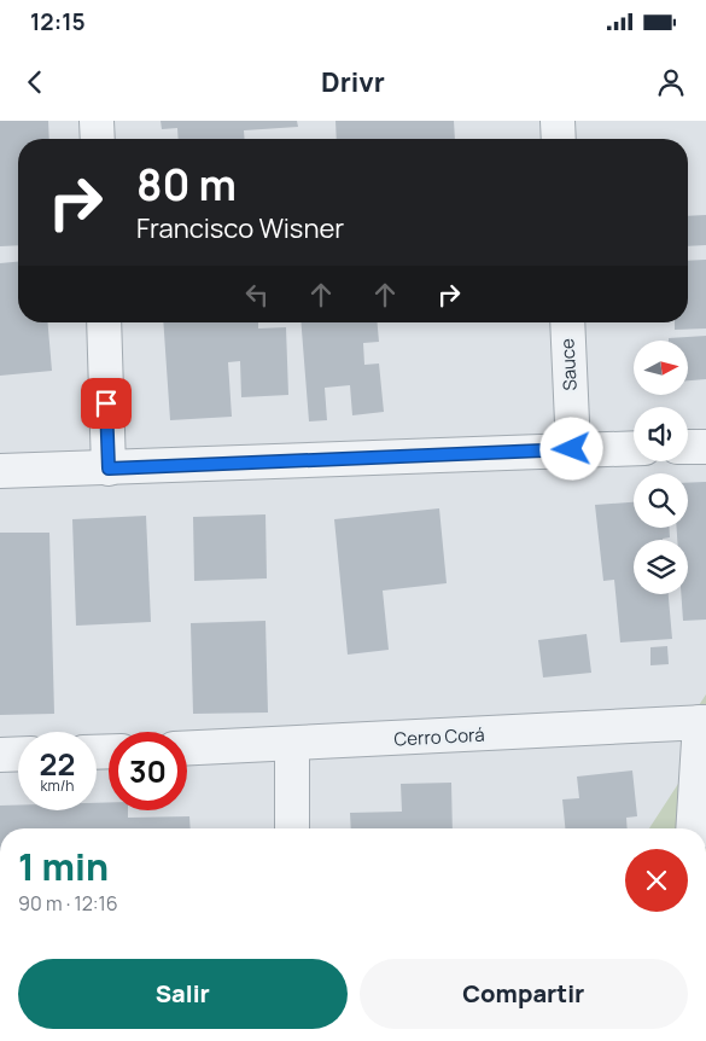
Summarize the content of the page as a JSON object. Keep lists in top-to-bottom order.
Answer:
{
  "streets": {
    "street": ["Sauce", "Cerro Corá"]
  },
  "north": "right",
  "page": {
    "status": "12:15",
    "header": "Drivr",
    "turn": ["80 m", "Francisco Wisner"],
    "speed": "22 km/h",
    "limit": "30",
    "heading": ["1 min", "90 m · 12:16"],
    "buttons": ["Salir", "Compartir"]
  }
}
